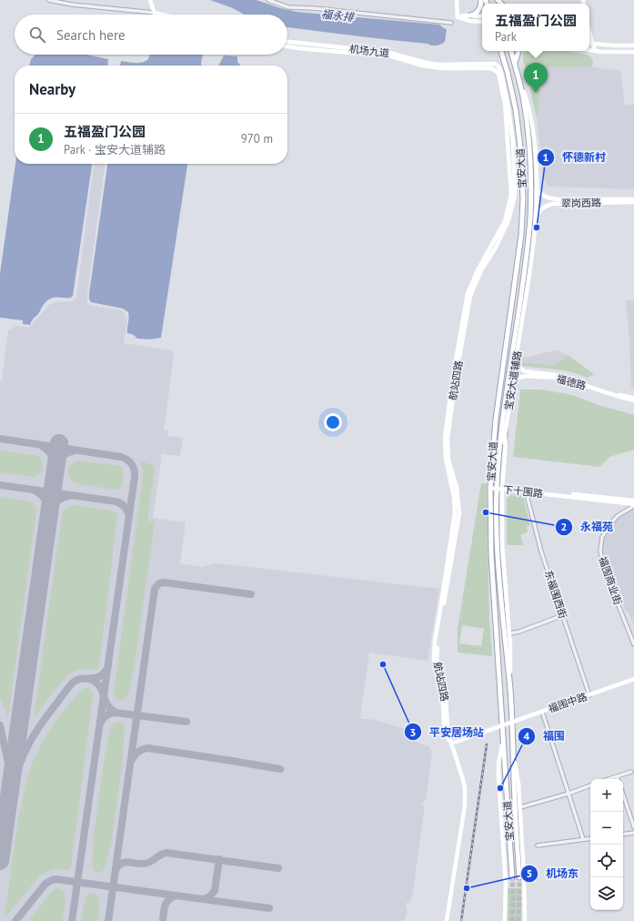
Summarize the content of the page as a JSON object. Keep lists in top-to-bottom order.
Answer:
{
  "streets": {
    "main road": [
      "机场九道",
      "宝安大道",
      "翠岗西路",
      "航站四路",
      "宝安大道辅路",
      "福德路",
      "下十围路",
      "福围中路"
    ],
    "street": ["福围商业街", "东福围西街"]
  },
  "crossings": [
    ["机场九道", "航站四路"],
    ["宝安大道", "宝安大道辅路"],
    ["宝安大道", "下十围路"],
    ["宝安大道", "福围中路"],
    ["翠岗西路", "宝安大道辅路"],
    ["航站四路", "福围中路"],
    ["宝安大道辅路", "福德路"],
    ["宝安大道辅路", "下十围路"],
    ["下十围路", "福围商业街"],
    ["下十围路", "东福围西街"],
    ["东福围西街", "福围中路"]
  ],
  "water": ["福永排"],
  "places": [
    "怀德新村",
    "永福苑",
    "平安居场站",
    "福围",
    "机场东"
  ],
  "page": {
    "popup": ["五福盈门公园", "Park"],
    "search": "Search here",
    "pins": "1",
    "heading": "Nearby",
    "list": [
      {
        "mark": "1",
        "name": "五福盈门公园",
        "note": "Park · 宝安大道辅路",
        "value": "970 m"
      }
    ],
    "map_buttons": ["+", "−"]
  }
}
